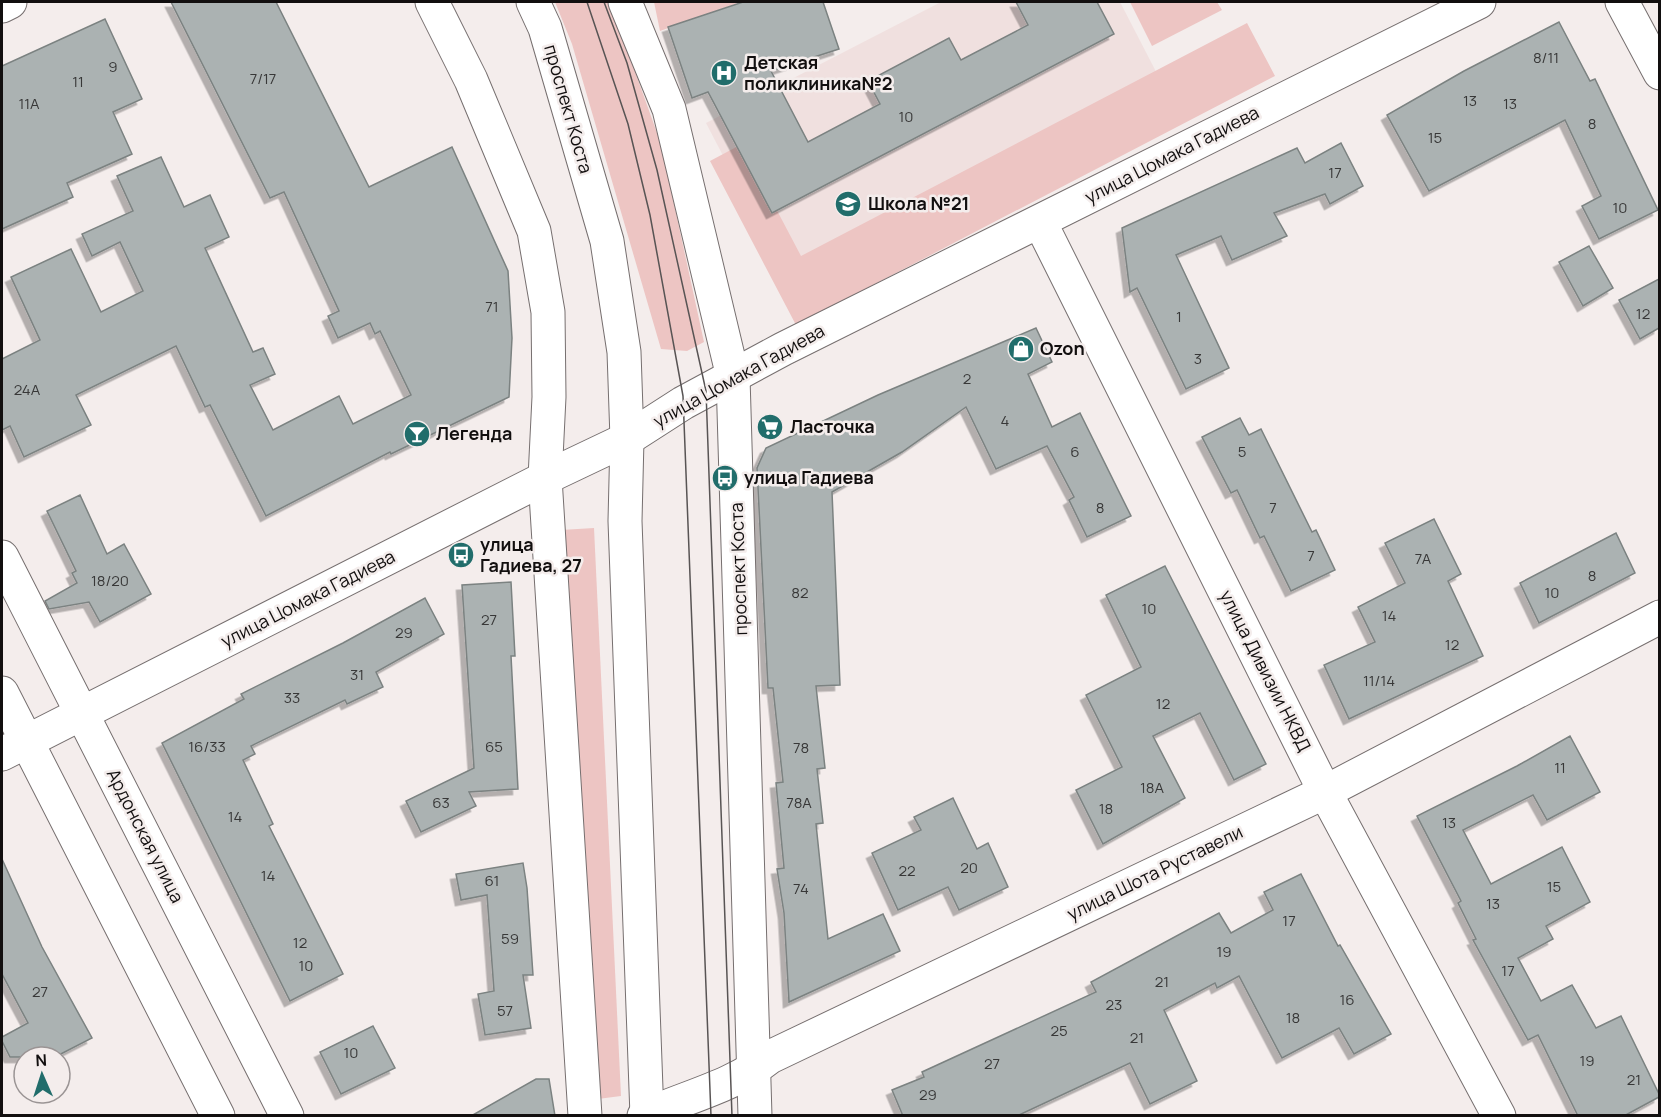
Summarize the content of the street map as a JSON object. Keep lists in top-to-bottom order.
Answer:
{
  "streets": {
    "street": [
      "проспект Коста",
      "улица Цомака Гадиева",
      "улица Дивизии НКВД",
      "Ардонская улица",
      "улица Шота Руставели"
    ]
  },
  "crossings": [
    ["проспект Коста", "улица Цомака Гадиева"],
    ["проспект Коста", "улица Шота Руставели"],
    ["улица Цомака Гадиева", "улица Дивизии НКВД"],
    ["улица Цомака Гадиева", "Ардонская улица"],
    ["улица Дивизии НКВД", "улица Шота Руставели"]
  ],
  "places": {
    "hospital": ["Детская поликлиника№2"],
    "school or university": ["Школа №21"],
    "shop": ["Ozon"],
    "supermarket": ["Ласточка"],
    "bar": ["Легенда"],
    "bus stop": ["улица Гадиева", "улица Гадиева, 27"]
  },
  "house_numbers": [
    "8/11",
    "9",
    "7/17",
    "11",
    "13",
    "11А",
    "13",
    "10",
    "8",
    "15",
    "17",
    "10",
    "71",
    "12",
    "1",
    "3",
    "2",
    "24А",
    "4",
    "6",
    "5",
    "8",
    "7",
    "7",
    "7А",
    "8",
    "18/20",
    "82",
    "10",
    "10",
    "14",
    "27",
    "29",
    "12",
    "31",
    "11/14",
    "33",
    "12",
    "16/33",
    "65",
    "78",
    "11",
    "18А",
    "63",
    "78А",
    "18",
    "14",
    "13",
    "20",
    "22",
    "14",
    "61",
    "15",
    "74",
    "13",
    "17",
    "59",
    "12",
    "19",
    "10",
    "17",
    "21",
    "27",
    "16",
    "23",
    "57",
    "18",
    "25",
    "21",
    "10",
    "19",
    "27",
    "21",
    "29"
  ],
  "north": "top"
}
